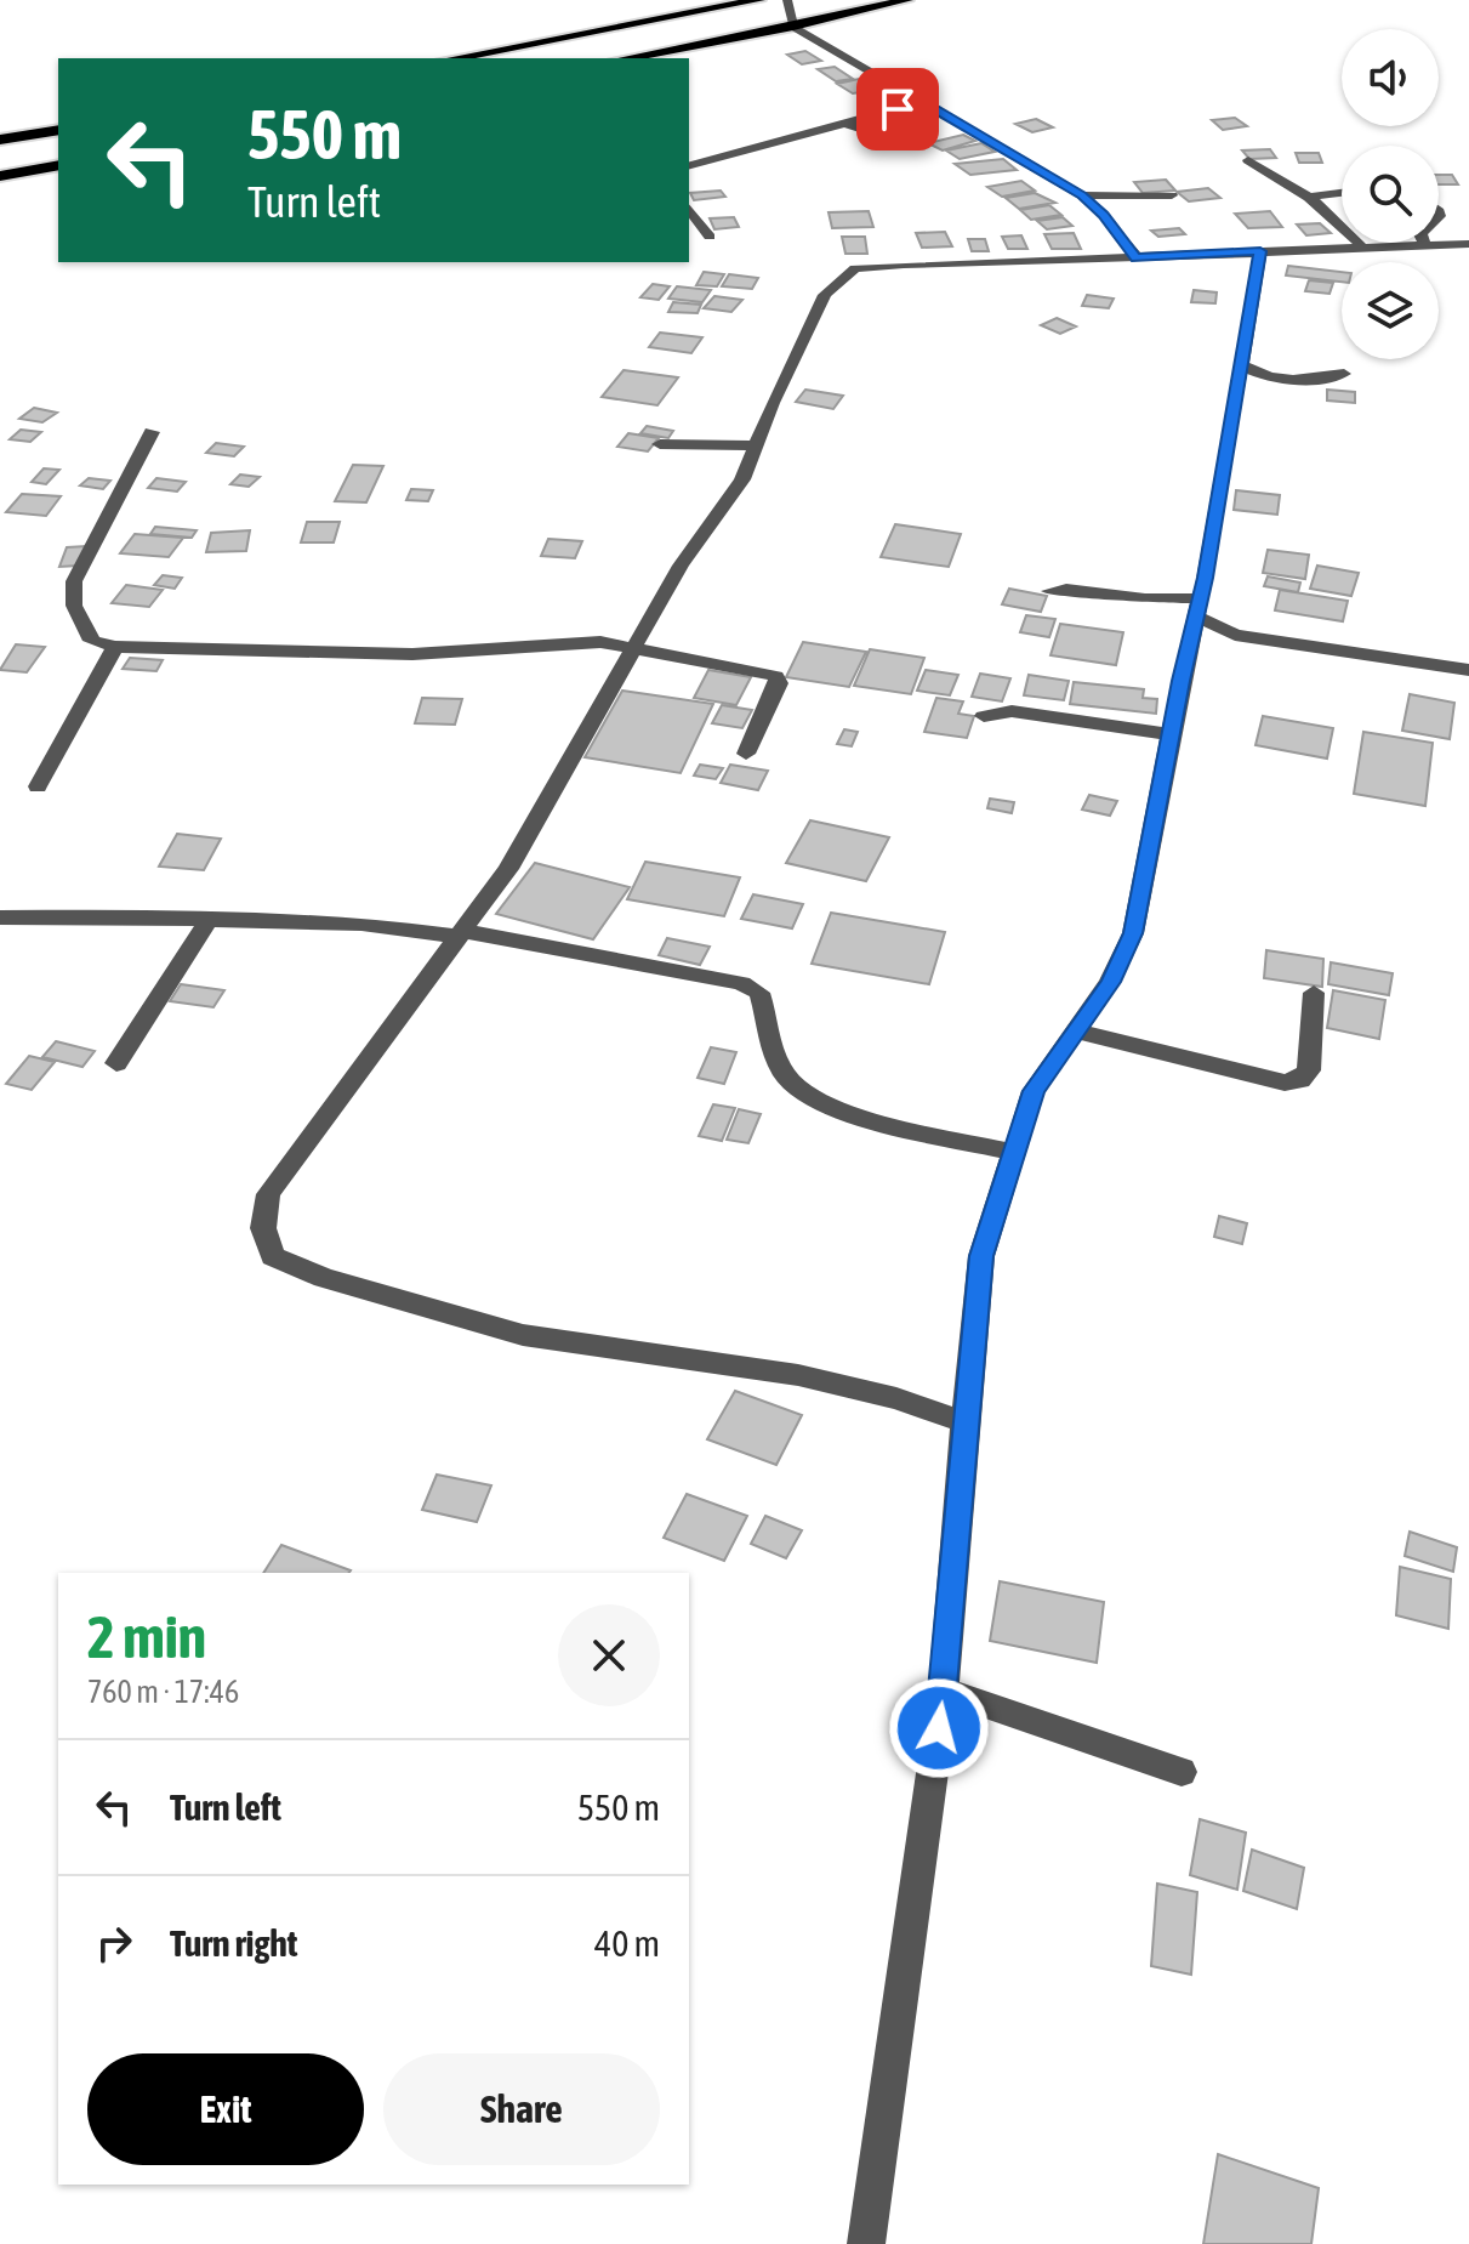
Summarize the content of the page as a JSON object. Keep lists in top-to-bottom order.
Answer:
{
  "page": {
    "turn": ["550 m", "Turn left"],
    "heading": ["2 min", "760 m · 17:46"],
    "list": [
      {
        "name": "Turn left",
        "value": "550 m"
      },
      {
        "name": "Turn right",
        "value": "40 m"
      }
    ],
    "buttons": ["Exit", "Share"]
  }
}
